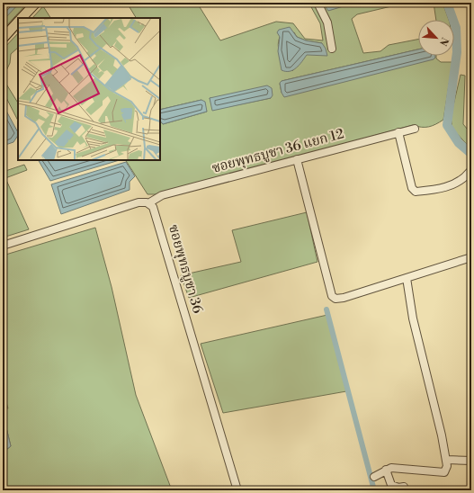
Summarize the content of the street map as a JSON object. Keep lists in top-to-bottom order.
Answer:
{
  "streets": {
    "street": ["ซอยพุทธบูชา 36 แยก 12", "ซอยพุทธบูชา 36"]
  },
  "crossings": [
    ["ซอยพุทธบูชา 36 แยก 12", "ซอยพุทธบูชา 36"]
  ],
  "north": "bottom right"
}
